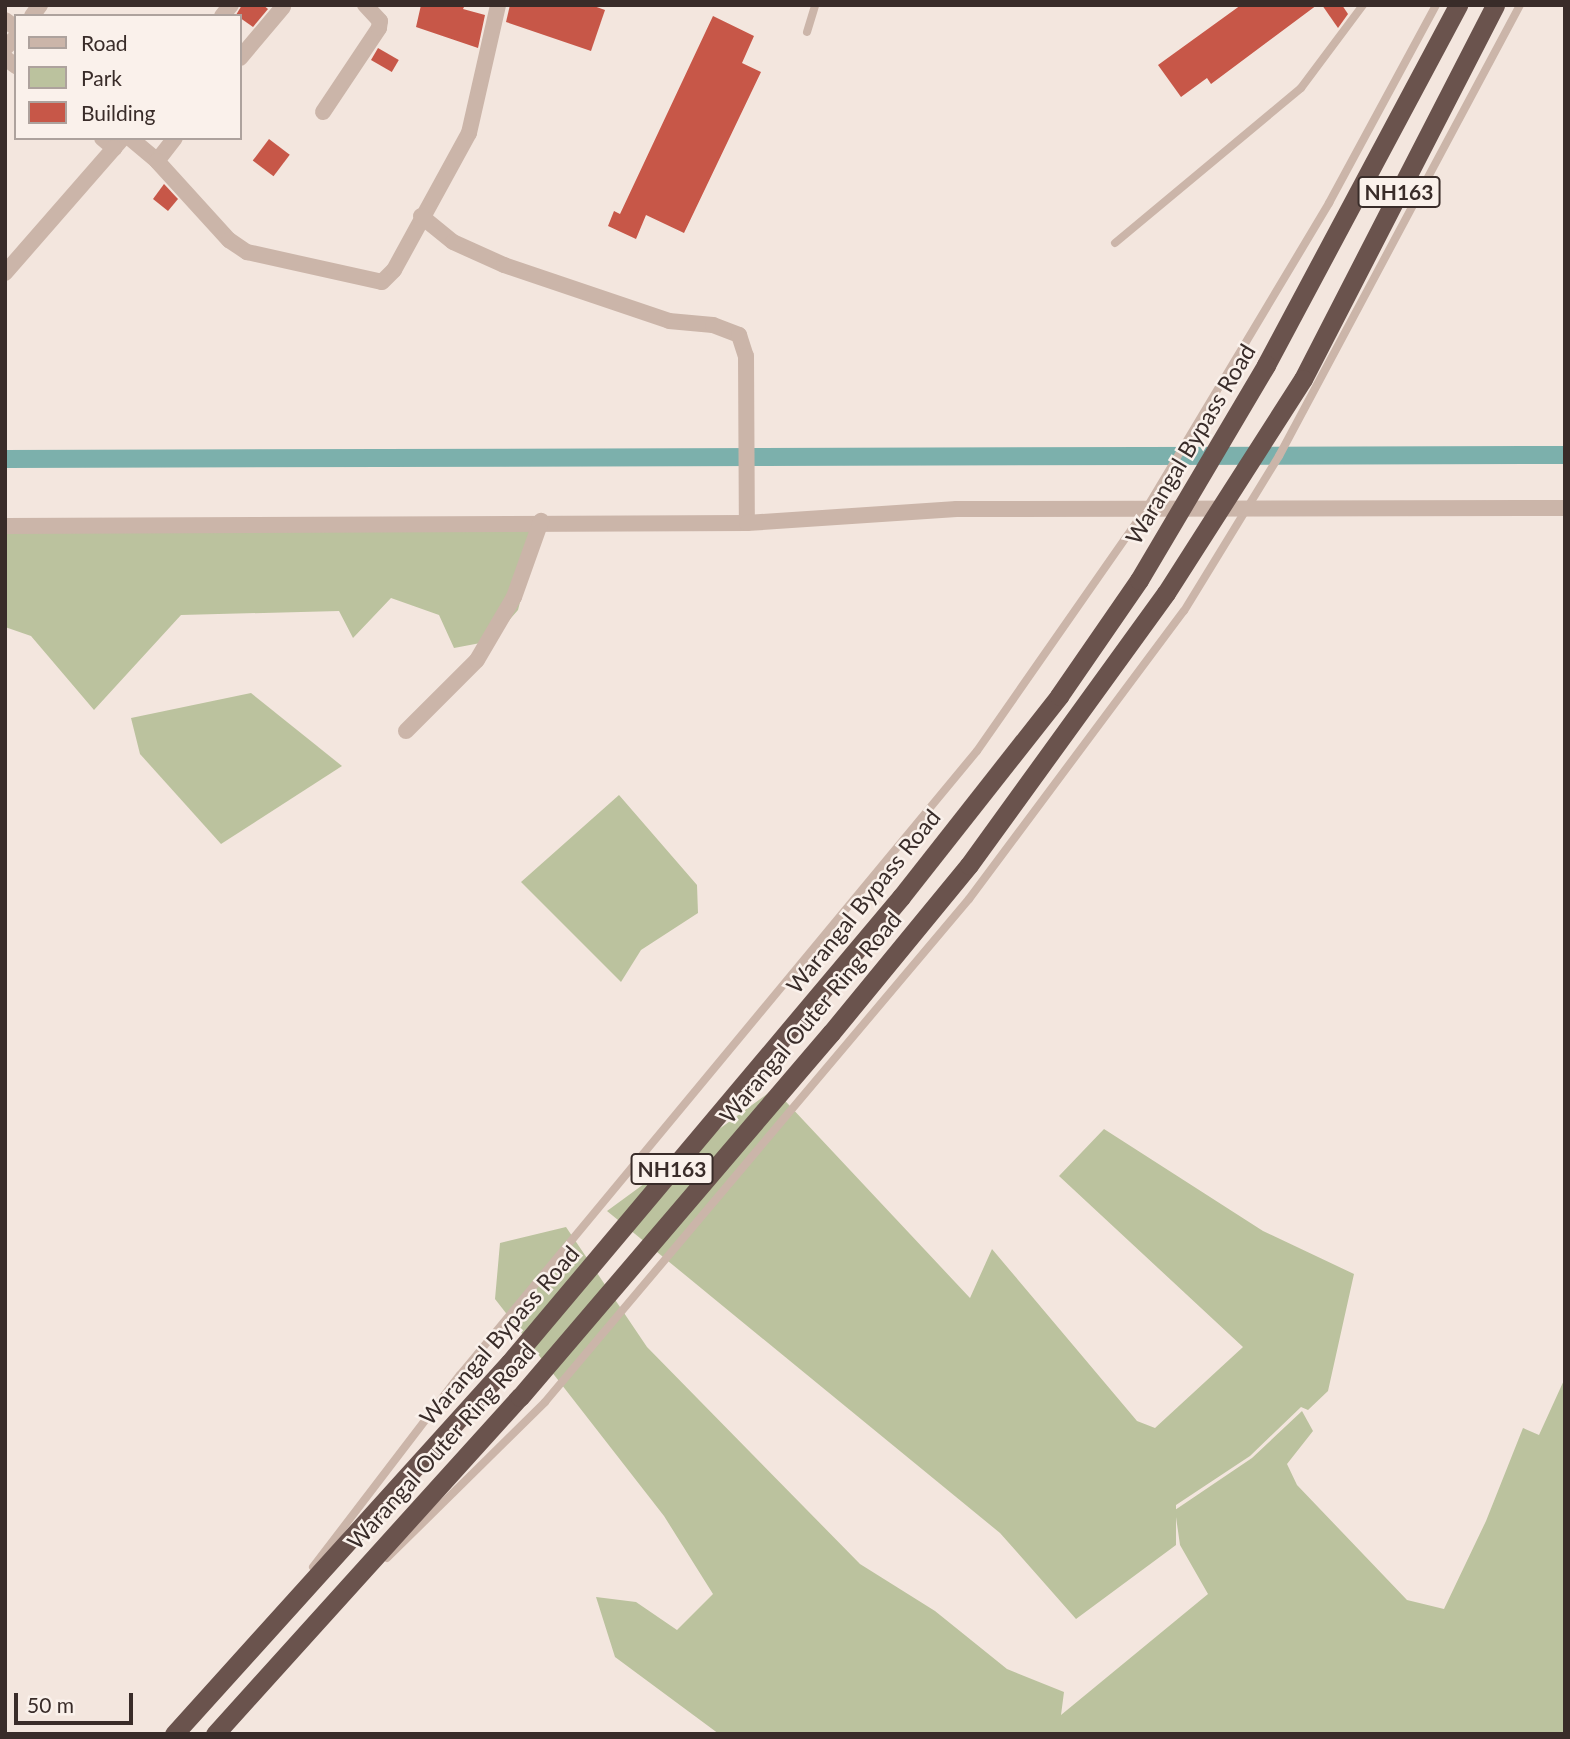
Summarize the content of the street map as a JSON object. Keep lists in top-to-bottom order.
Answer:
{
  "streets": {
    "highway": ["NH163", "Warangal Bypass Road", "Warangal Outer Ring Road"]
  },
  "legend": ["Road", "Park", "Building"],
  "scale_bar": "50 m"
}
